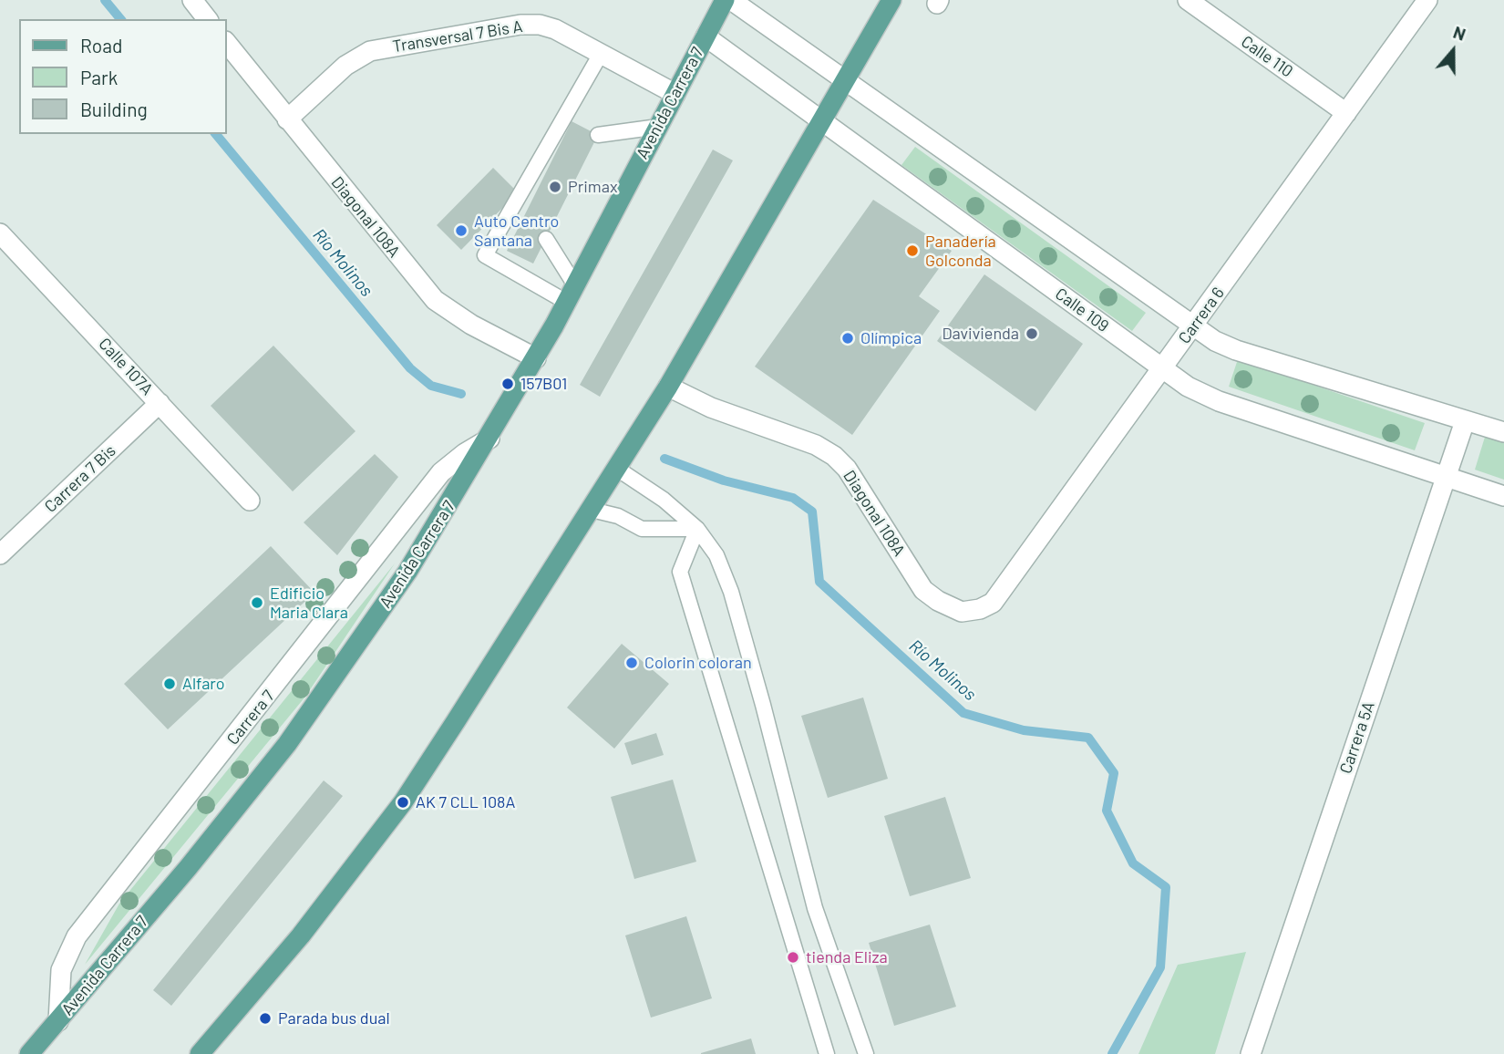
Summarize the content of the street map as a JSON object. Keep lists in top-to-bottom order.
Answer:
{
  "streets": {
    "main road": ["Avenida Carrera 7"],
    "street": [
      "Transversal 7 Bis A",
      "Calle 110",
      "Diagonal 108A",
      "Calle 109",
      "Carrera 6",
      "Calle 107A",
      "Carrera 7 Bis",
      "Carrera 7",
      "Carrera 5A"
    ]
  },
  "crossings": [
    ["Transversal 7 Bis A", "Avenida Carrera 7"],
    ["Transversal 7 Bis A", "Diagonal 108A"],
    ["Calle 110", "Carrera 6"],
    ["Avenida Carrera 7", "Diagonal 108A"],
    ["Avenida Carrera 7", "Calle 109"],
    ["Avenida Carrera 7", "Carrera 7"],
    ["Diagonal 108A", "Carrera 6"],
    ["Calle 109", "Carrera 6"],
    ["Calle 109", "Carrera 5A"],
    ["Calle 107A", "Carrera 7 Bis"]
  ],
  "water": ["Río Molinos"],
  "places": [
    "Primax",
    "Auto Centro Santana",
    "Panadería Golconda",
    "Davivienda",
    "Olímpica",
    "157B01",
    "Edificio Maria Clara",
    "Colorin coloran",
    "Alfaro",
    "AK 7 CLL 108A",
    "tienda Eliza",
    "Parada bus dual"
  ],
  "legend": ["Road", "Park", "Building"],
  "north": "top"
}
